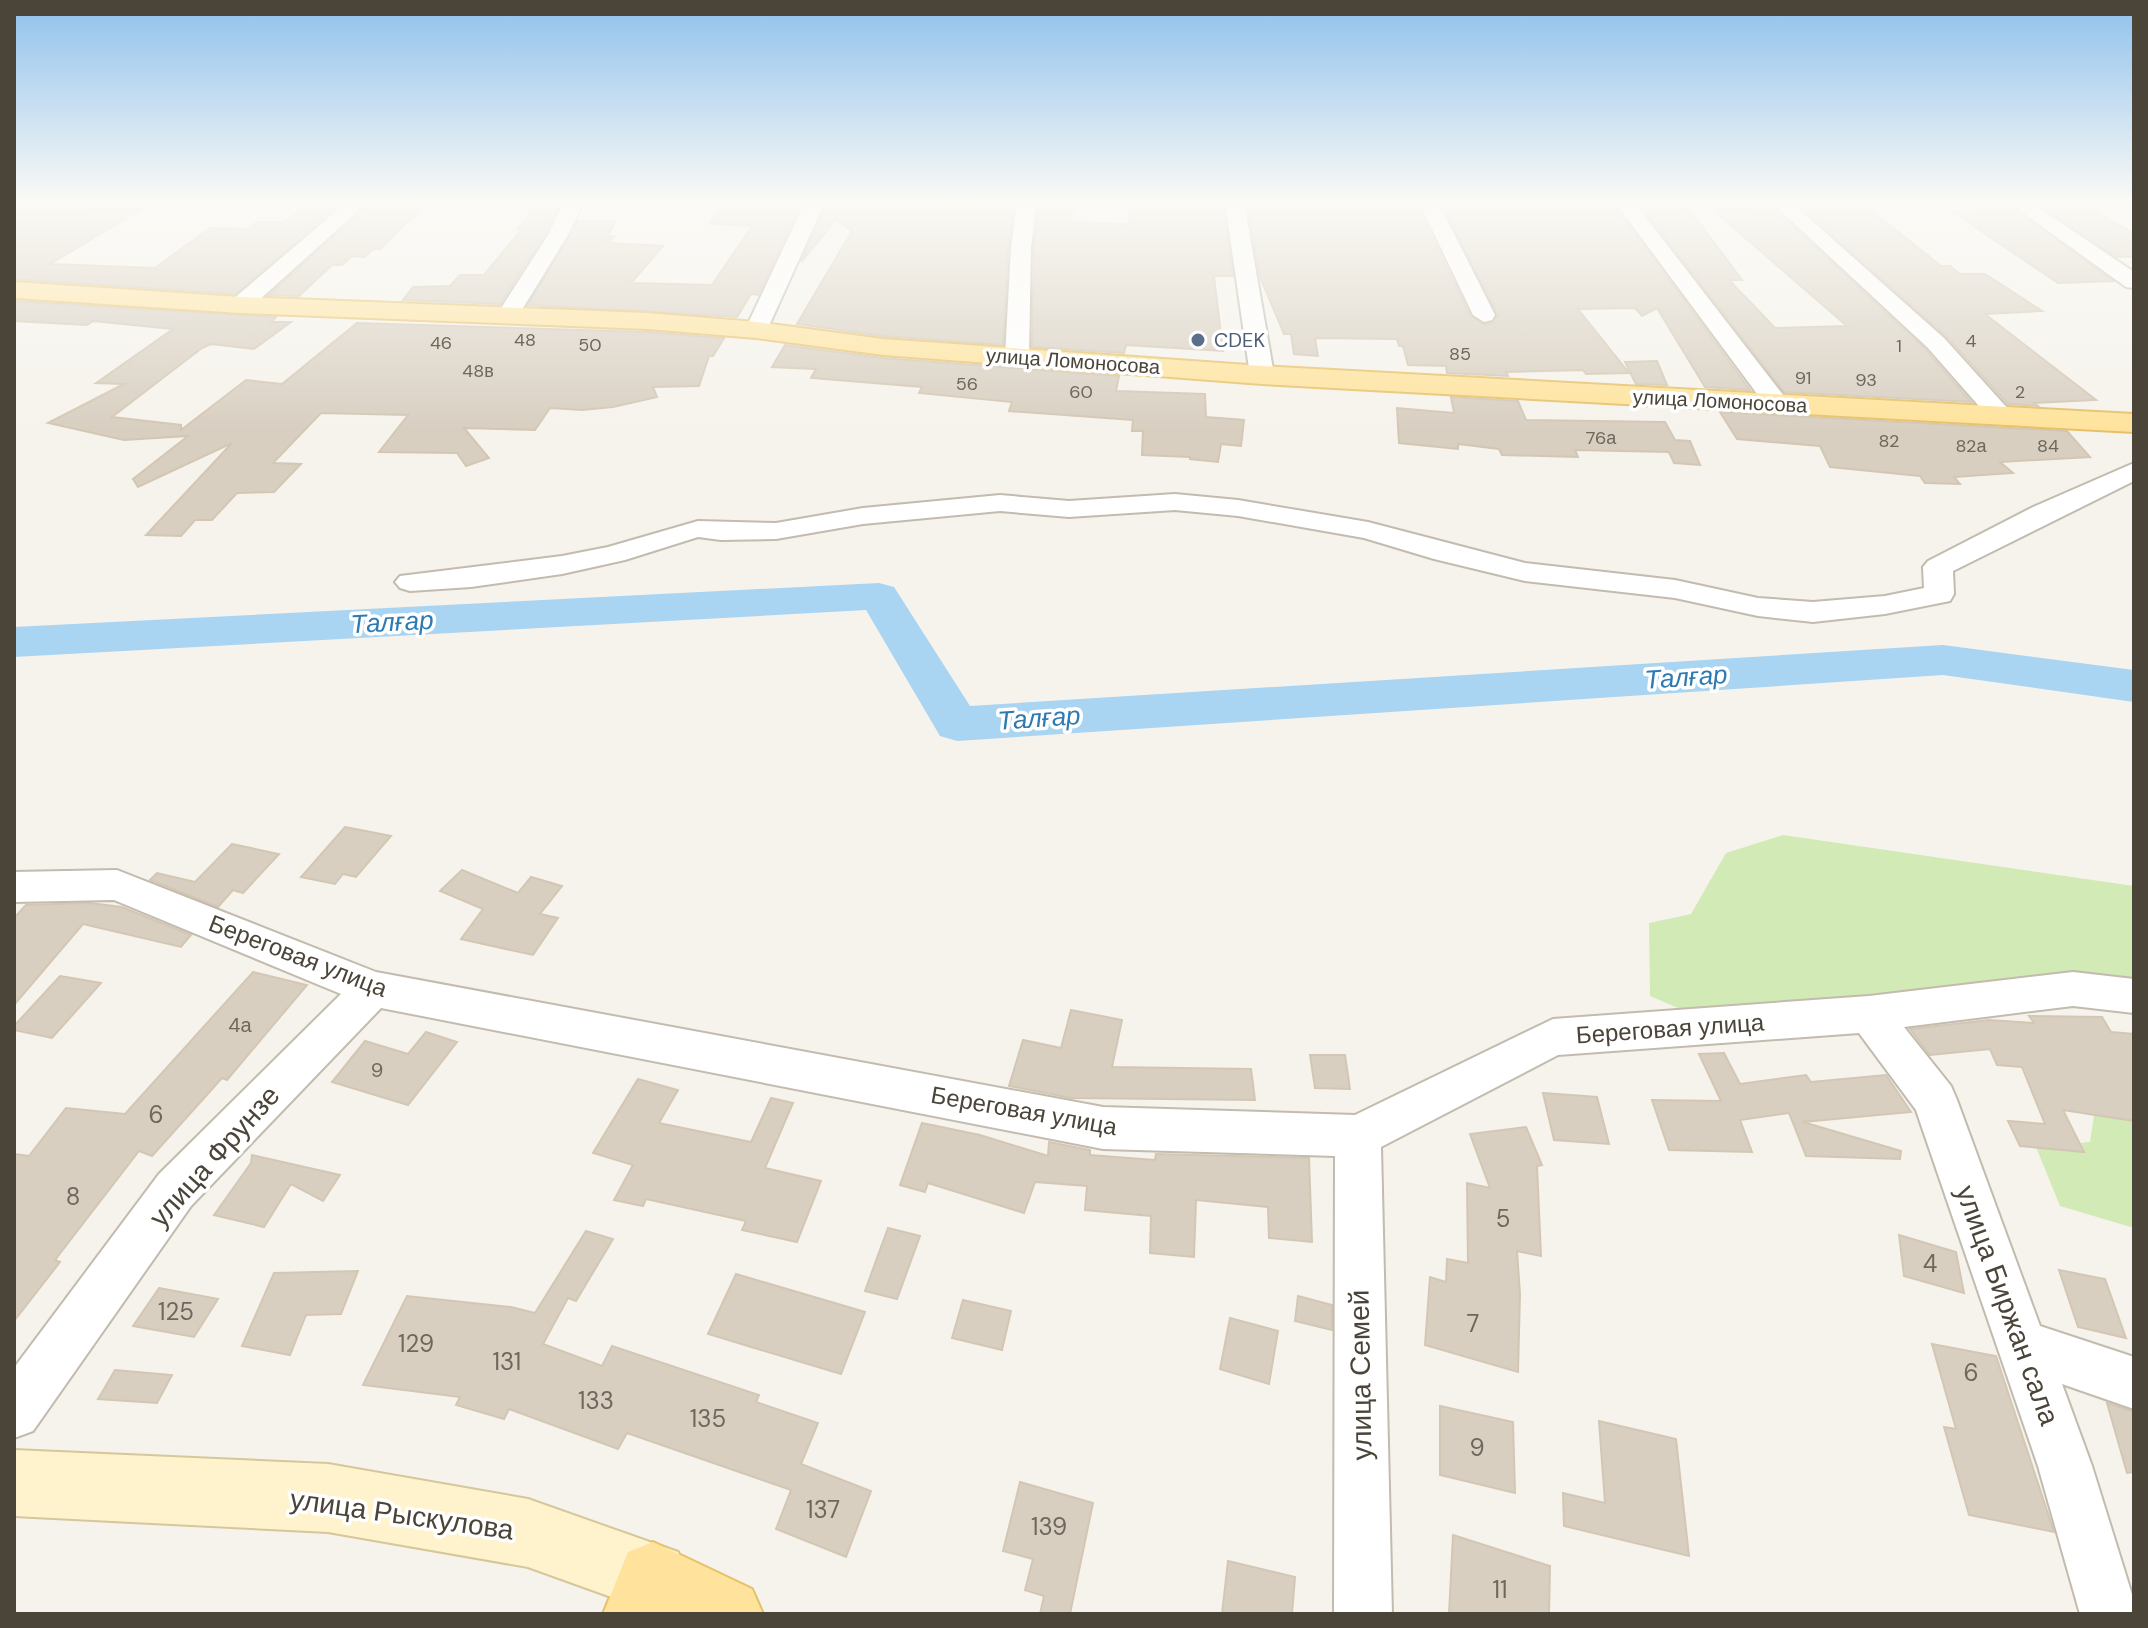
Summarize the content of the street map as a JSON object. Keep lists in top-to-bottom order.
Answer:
{
  "streets": {
    "main road": ["улица Ломоносова", "улица Рыскулова"],
    "street": [
      "Береговая улица",
      "улица Фрунзе",
      "улица Биржан сала",
      "улица Семей"
    ]
  },
  "crossings": [
    ["Береговая улица", "улица Фрунзе"],
    ["Береговая улица", "улица Биржан сала"],
    ["Береговая улица", "улица Семей"]
  ],
  "water": ["Талғар"],
  "places": ["CDEK"],
  "house_numbers": [
    "48",
    "4",
    "46",
    "50",
    "1",
    "85",
    "48в",
    "91",
    "93",
    "56",
    "60",
    "2",
    "76а",
    "82",
    "82а",
    "84",
    "4а",
    "9",
    "6",
    "8",
    "5",
    "4",
    "125",
    "7",
    "129",
    "131",
    "6",
    "133",
    "135",
    "9",
    "137",
    "139",
    "11"
  ]
}
